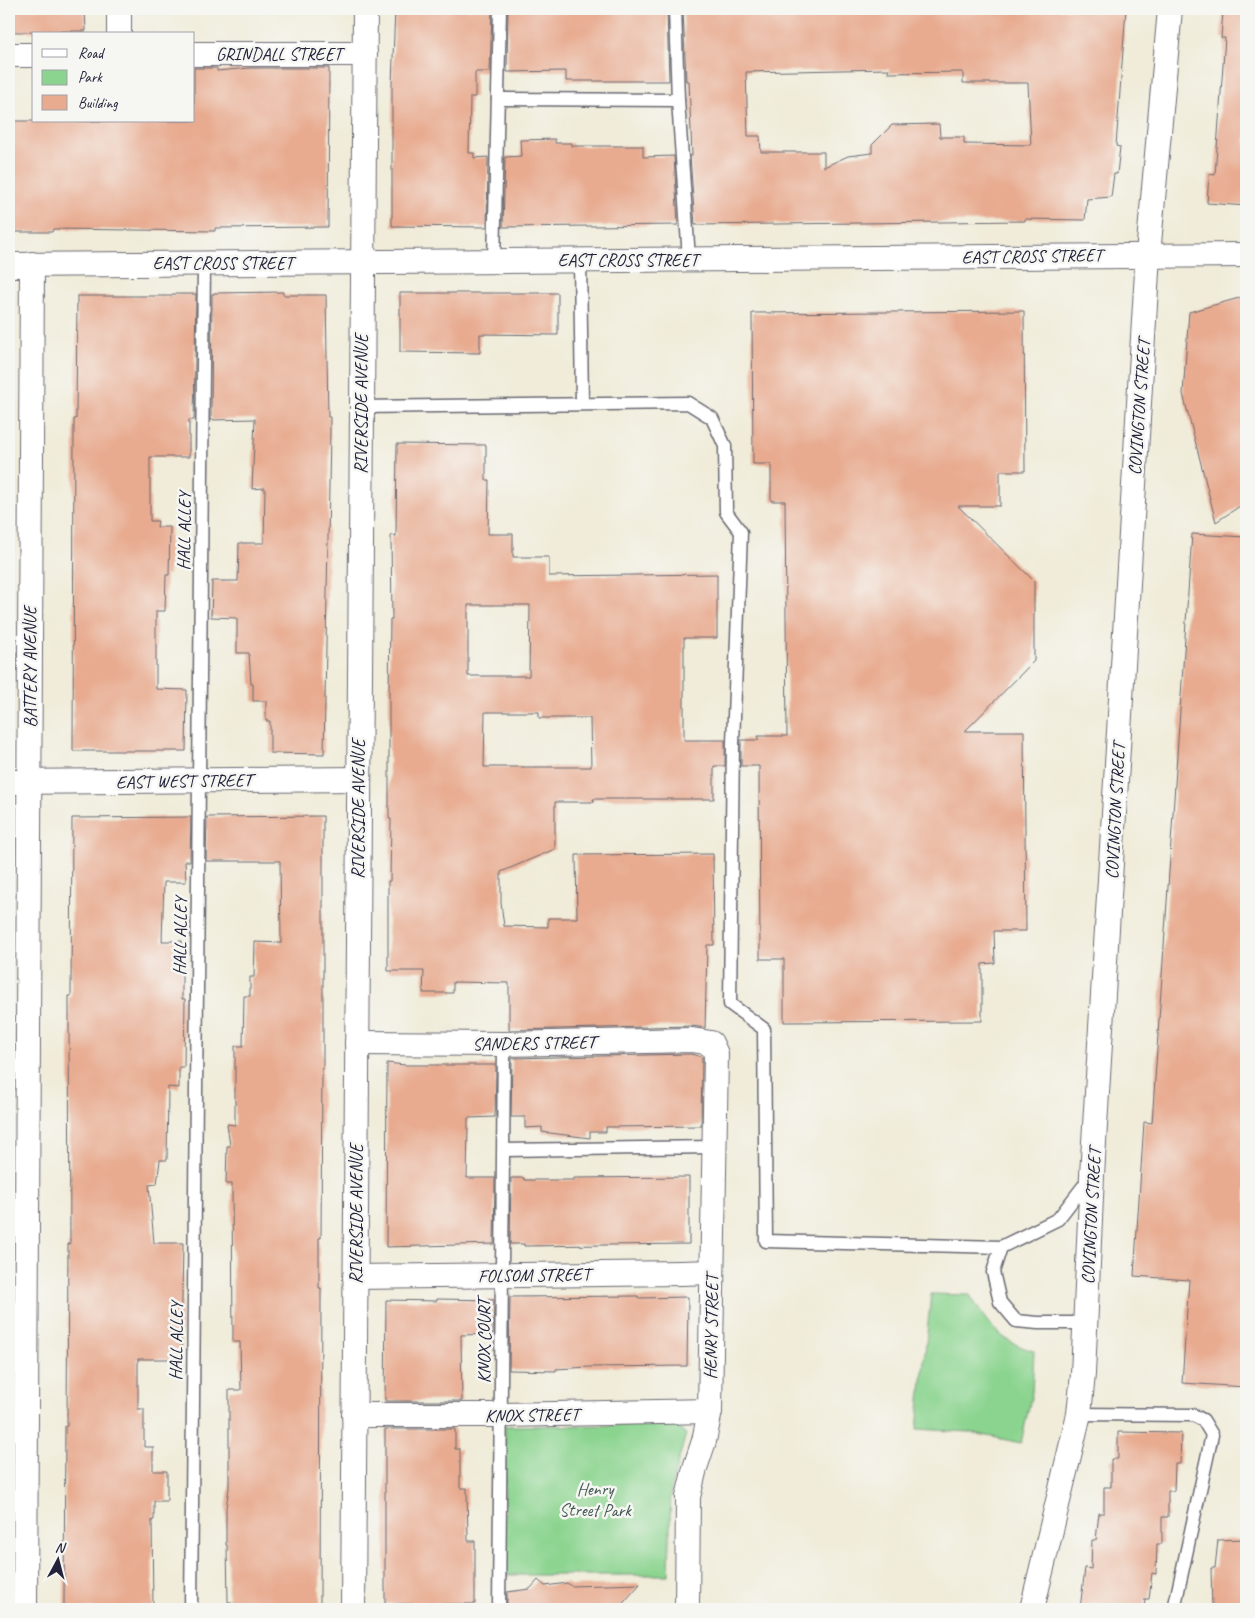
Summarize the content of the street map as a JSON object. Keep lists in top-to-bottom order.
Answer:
{
  "streets": {
    "street": [
      "GRINDALL STREET",
      "EAST CROSS STREET",
      "RIVERSIDE AVENUE",
      "COVINGTON STREET",
      "BATTERY AVENUE",
      "EAST WEST STREET",
      "SANDERS STREET",
      "FOLSOM STREET",
      "HENRY STREET",
      "KNOX STREET"
    ],
    "lane": ["HALL ALLEY", "KNOX COURT"]
  },
  "crossings": [
    ["GRINDALL STREET", "RIVERSIDE AVENUE"],
    ["EAST CROSS STREET", "RIVERSIDE AVENUE"],
    ["EAST CROSS STREET", "COVINGTON STREET"],
    ["EAST CROSS STREET", "HALL ALLEY"],
    ["EAST CROSS STREET", "BATTERY AVENUE"],
    ["RIVERSIDE AVENUE", "EAST WEST STREET"],
    ["RIVERSIDE AVENUE", "SANDERS STREET"],
    ["RIVERSIDE AVENUE", "FOLSOM STREET"],
    ["RIVERSIDE AVENUE", "KNOX STREET"],
    ["HALL ALLEY", "EAST WEST STREET"],
    ["BATTERY AVENUE", "EAST WEST STREET"],
    ["SANDERS STREET", "HENRY STREET"],
    ["SANDERS STREET", "KNOX COURT"],
    ["FOLSOM STREET", "HENRY STREET"],
    ["FOLSOM STREET", "KNOX COURT"],
    ["HENRY STREET", "KNOX STREET"],
    ["KNOX COURT", "KNOX STREET"]
  ],
  "parks": ["Henry Street Park"],
  "legend": ["Road", "Park", "Building"],
  "north": "top"
}
